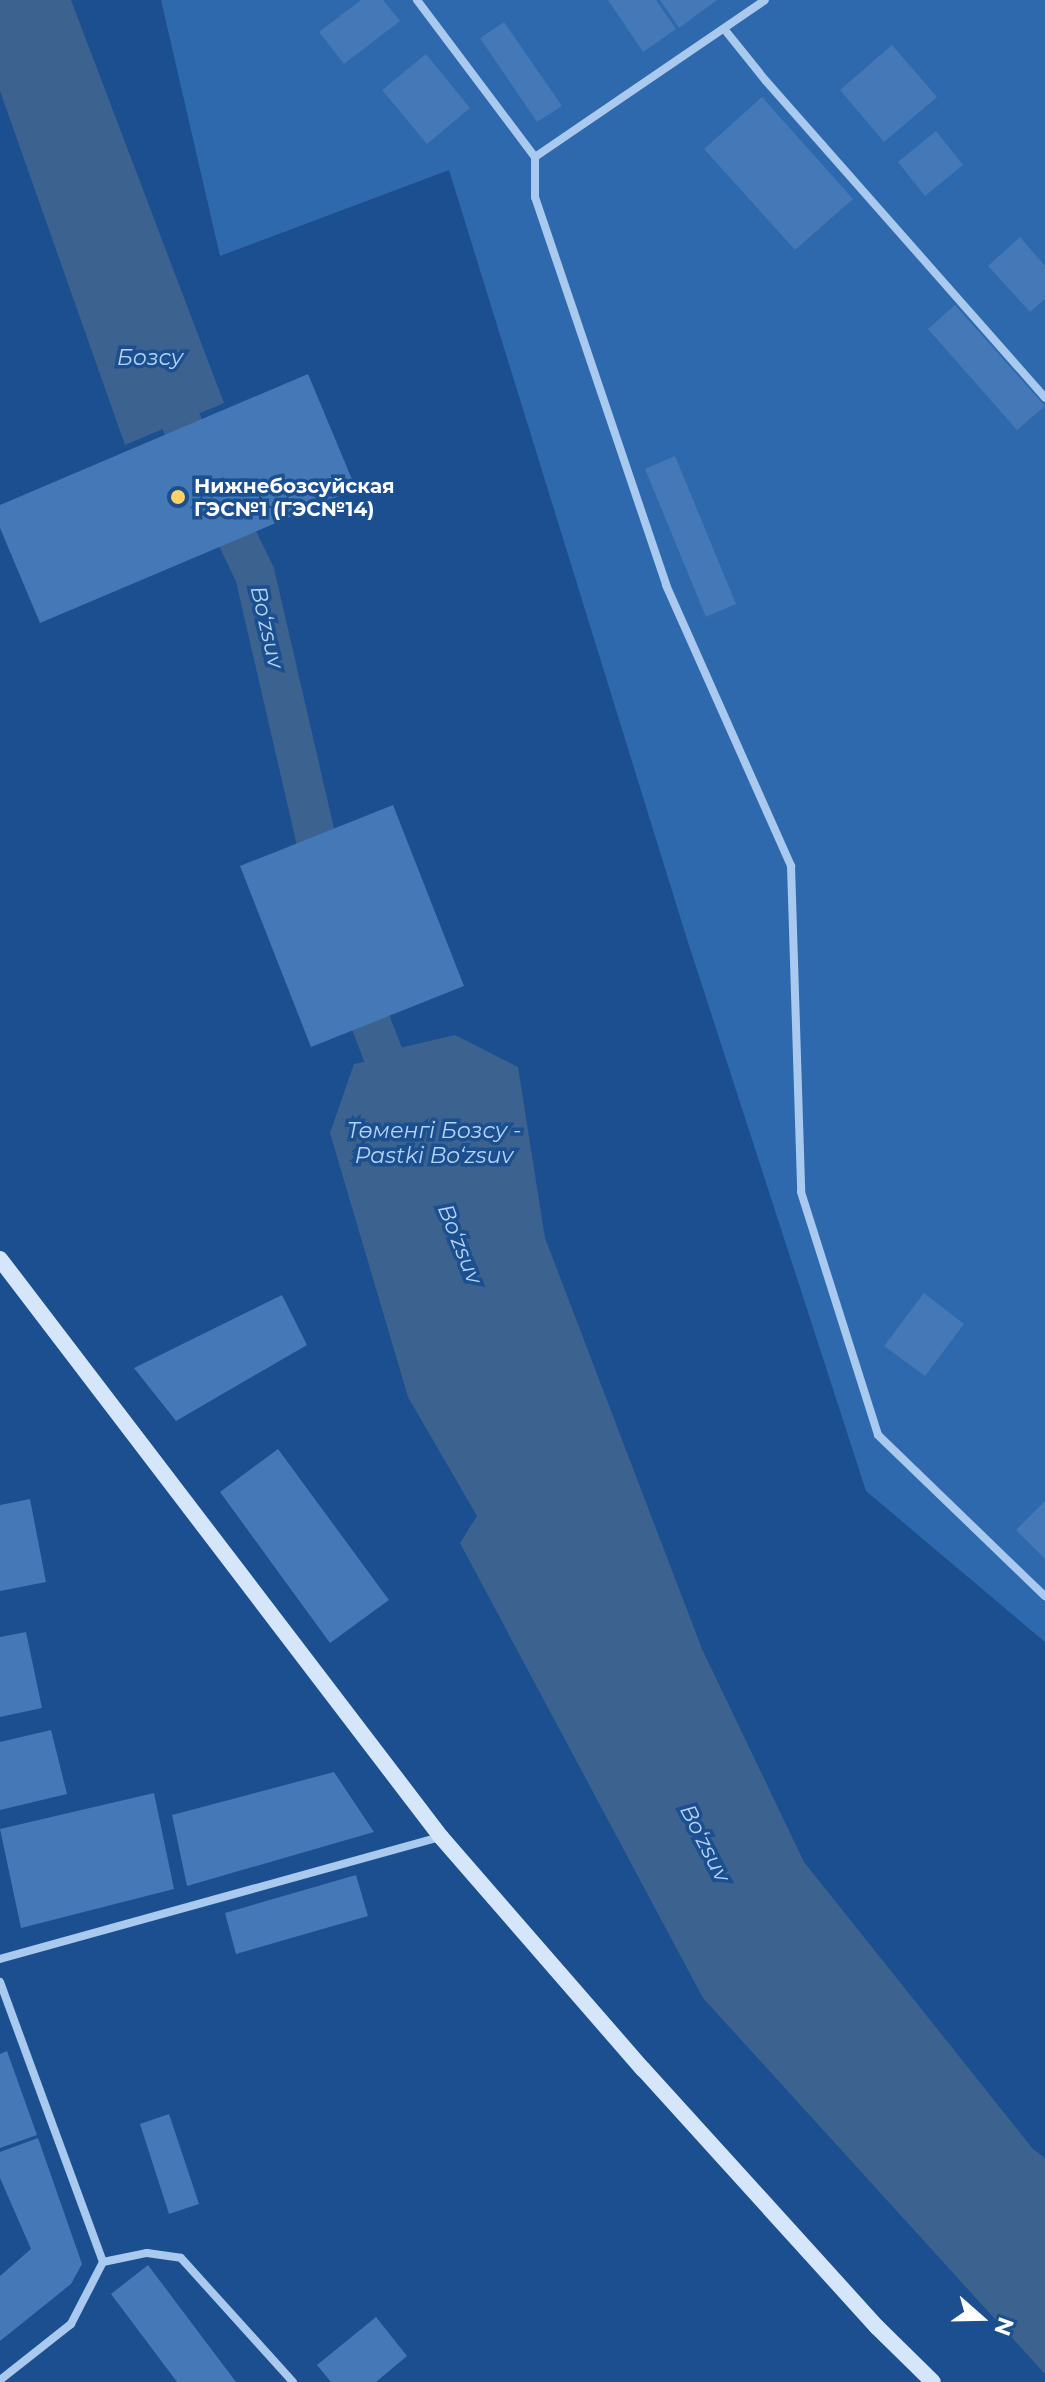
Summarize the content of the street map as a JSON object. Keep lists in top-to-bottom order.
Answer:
{
  "water": ["Бозсу", "Boʻzsuv", "Төменгі Бозсу - Pastki Boʻzsuv"],
  "places": ["Нижнебозсуйская ГЭС№1 (ГЭС№14)"],
  "north": "right"
}
